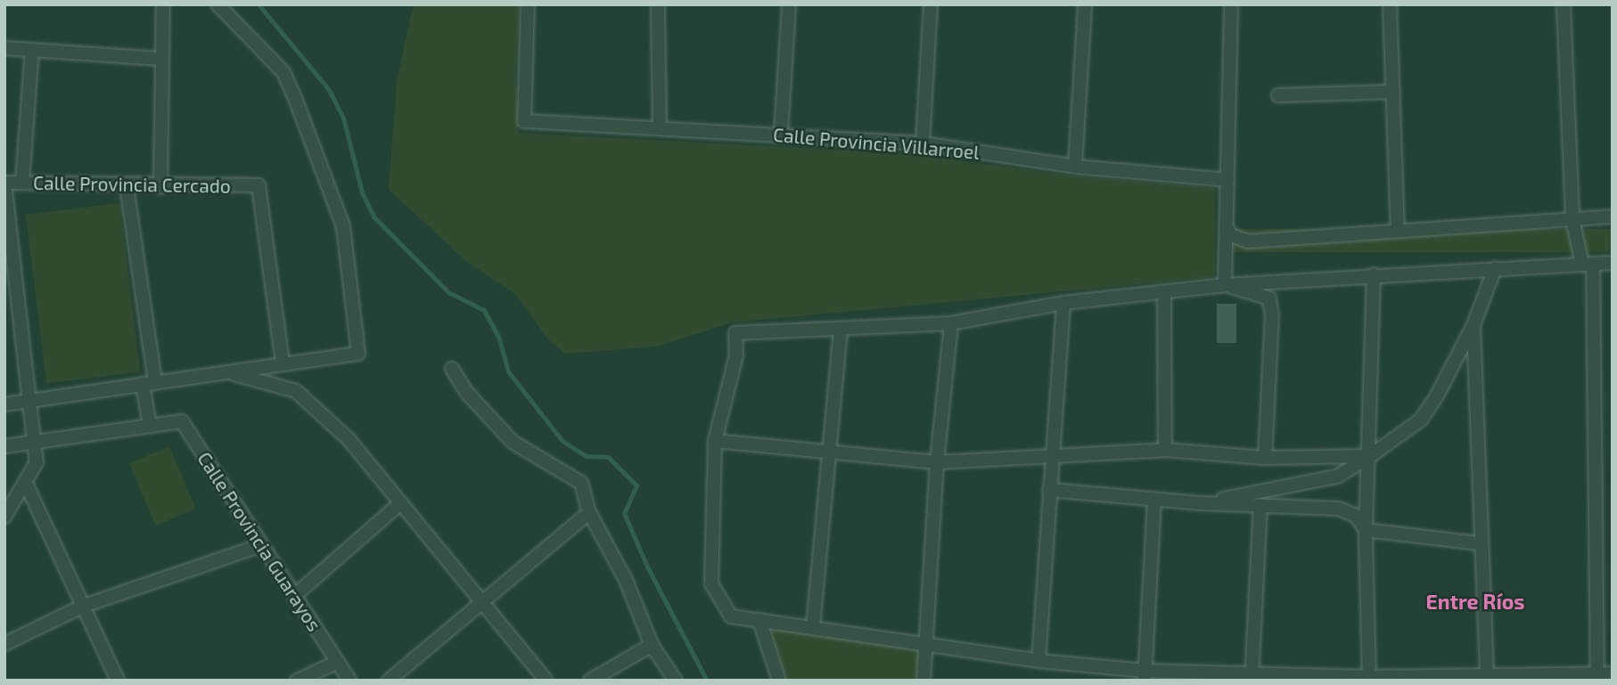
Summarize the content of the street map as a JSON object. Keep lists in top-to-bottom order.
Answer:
{
  "streets": {
    "street": ["Calle Provincia Villarroel", "Calle Provincia Cercado", "Calle Provincia Guarayos"]
  },
  "districts": ["Entre Ríos"]
}
